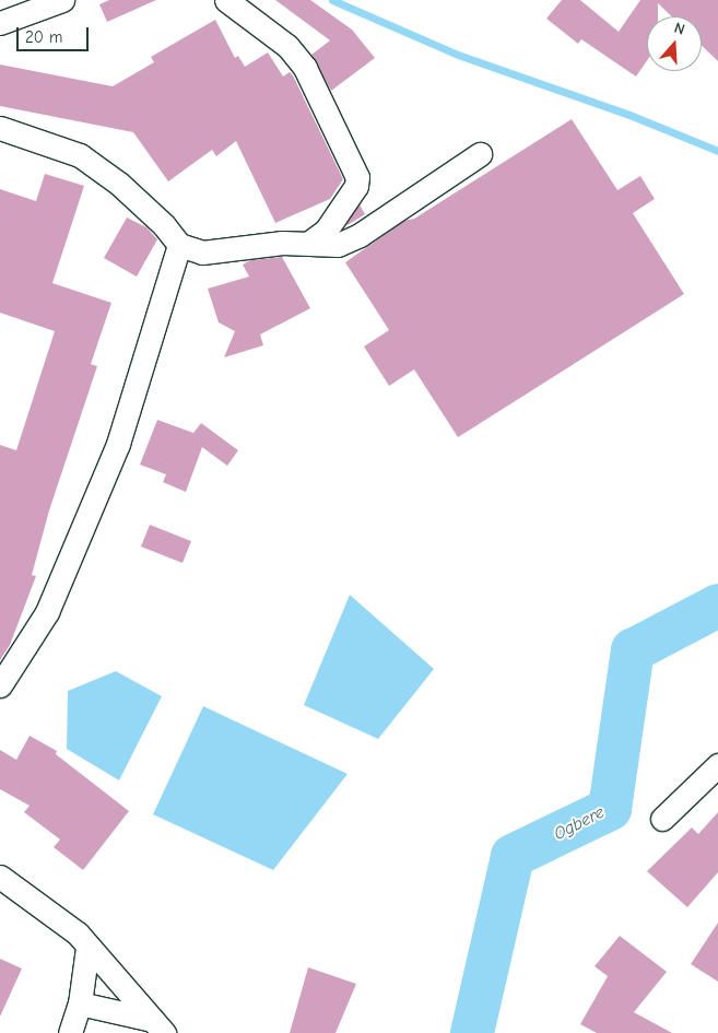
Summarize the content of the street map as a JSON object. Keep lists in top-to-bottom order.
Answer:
{
  "water": ["Ogbere"],
  "scale_bar": "20 m",
  "north": "top"
}
